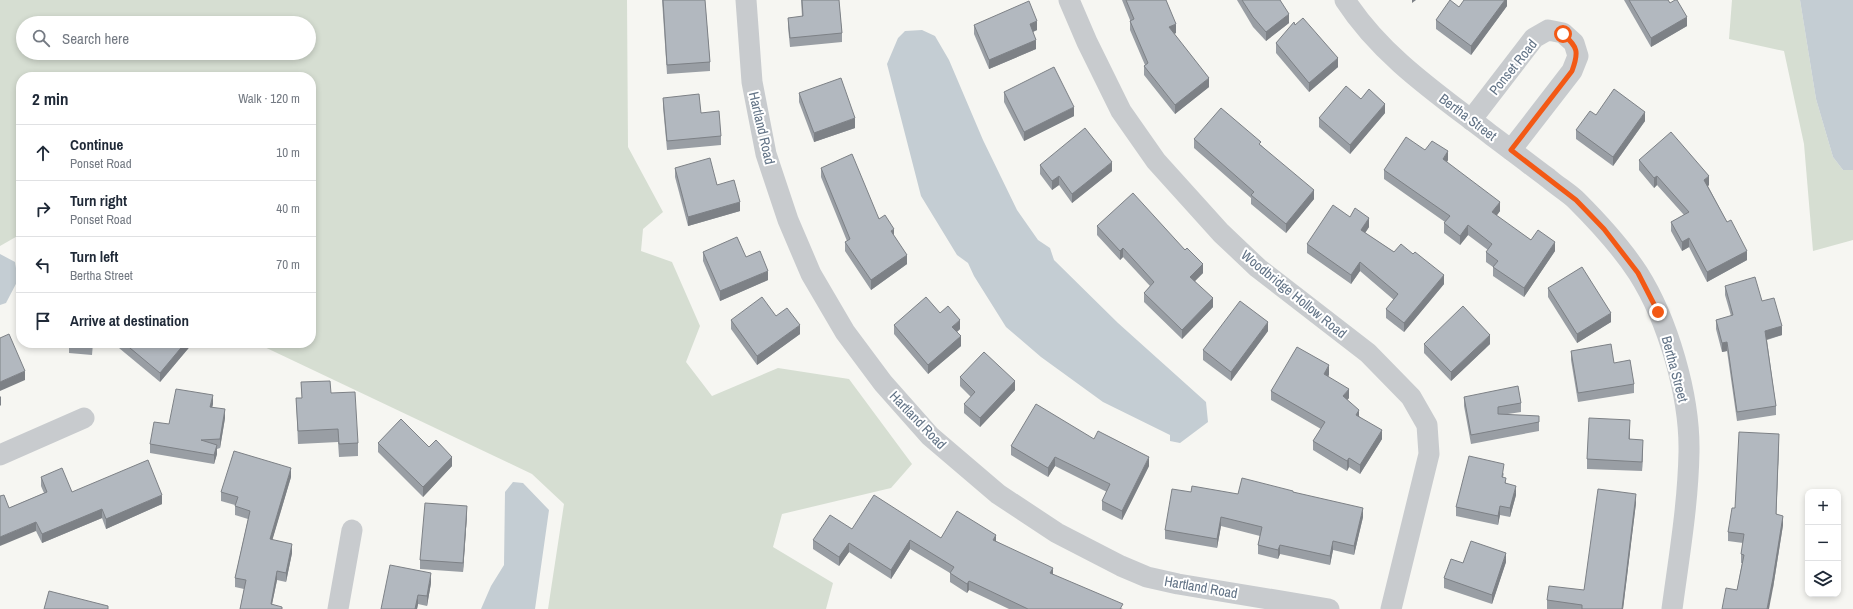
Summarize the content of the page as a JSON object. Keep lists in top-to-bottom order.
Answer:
{
  "streets": {
    "street": [
      "Ponset Road",
      "Bertha Street",
      "Hartland Road",
      "Woodbridge Hollow Road"
    ]
  },
  "crossings": [
    ["Ponset Road", "Bertha Street"]
  ],
  "page": {
    "search": "Search here",
    "heading": ["2 min", "Walk · 120 m"],
    "list": [
      ["Continue", "Ponset Road", "10 m"],
      ["Turn right", "Ponset Road", "40 m"],
      ["Turn left", "Bertha Street", "70 m"],
      "Arrive at destination"
    ],
    "map_buttons": ["+", "−"]
  }
}
